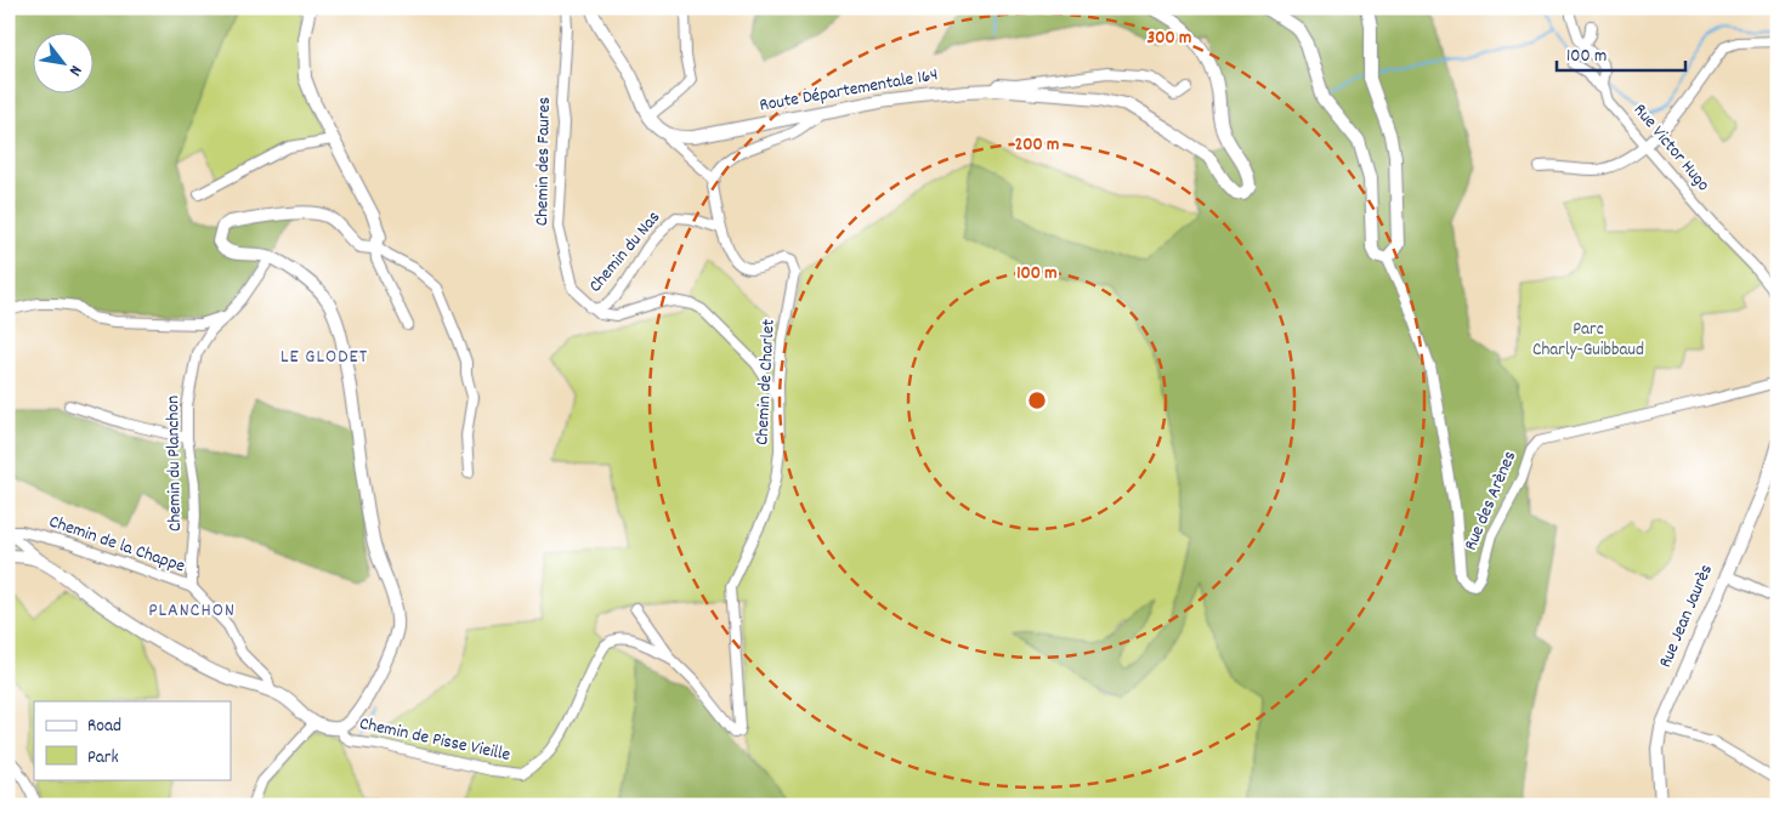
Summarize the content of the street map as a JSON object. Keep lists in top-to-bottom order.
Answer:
{
  "streets": {
    "street": [
      "Route Départementale 164",
      "Rue Victor Hugo",
      "Chemin des Faures",
      "Chemin du Nas",
      "Chemin de Charlet",
      "Chemin du Planchon",
      "Rue des Arènes",
      "Chemin de la Chappe",
      "Rue Jean Jaurès",
      "Chemin de Pisse Vieille"
    ]
  },
  "crossings": [
    ["Chemin des Faures", "Chemin du Nas"],
    ["Chemin du Nas", "Chemin de Charlet"],
    ["Chemin de Charlet", "Chemin de Pisse Vieille"],
    ["Chemin du Planchon", "Chemin de la Chappe"]
  ],
  "districts": ["LE GLODET", "PLANCHON"],
  "parks": ["Parc Charly-Guibbaud"],
  "legend": ["Road", "Park"],
  "scale_bar": "100 m",
  "north": "bottom right",
  "rings": ["300 m", "200 m", "100 m"]
}
